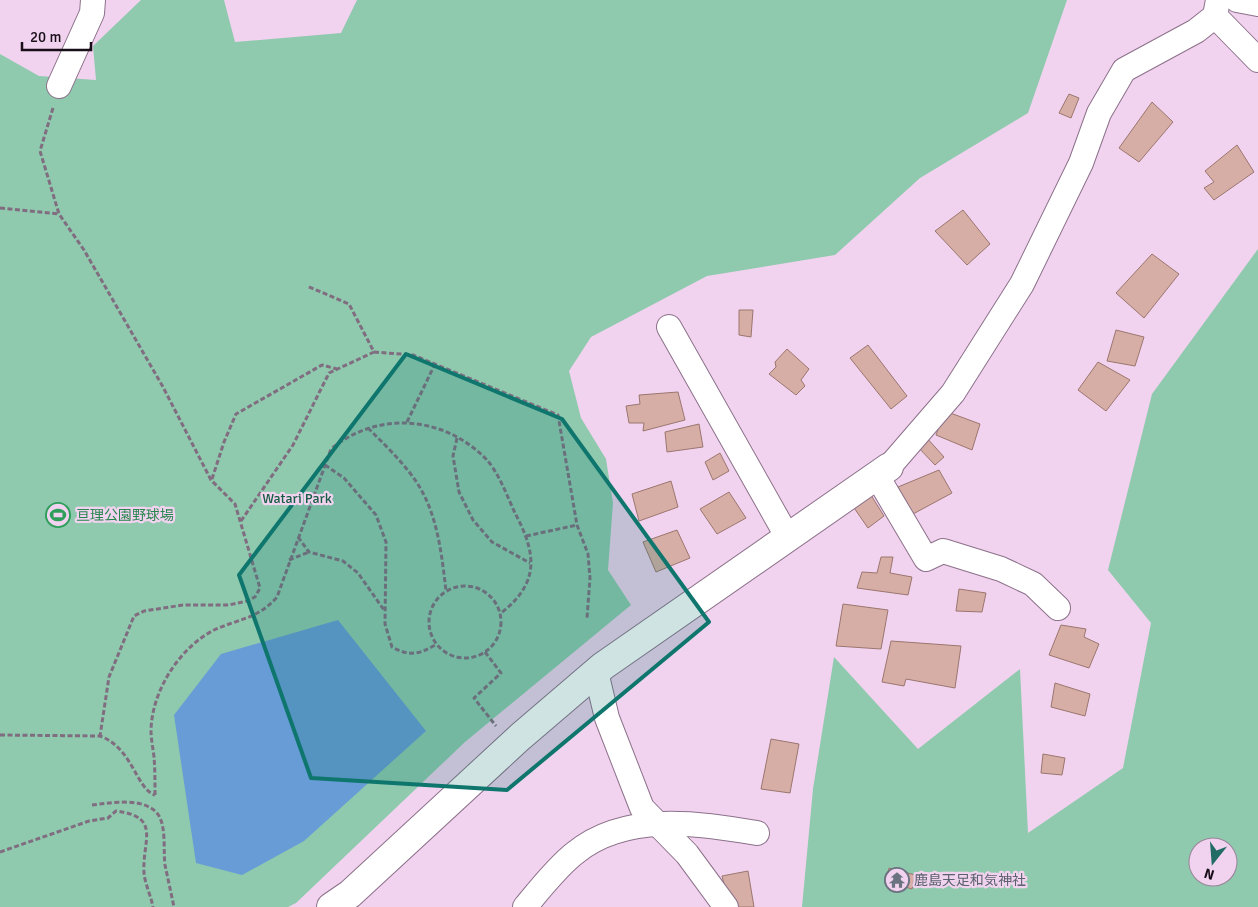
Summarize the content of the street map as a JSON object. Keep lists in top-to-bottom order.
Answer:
{
  "parks": ["Watari Park"],
  "places": {
    "sports": ["亘理公園野球場"],
    "temple": ["鹿島天足和気神社"]
  },
  "scale_bar": "20 m",
  "north": "bottom"
}
